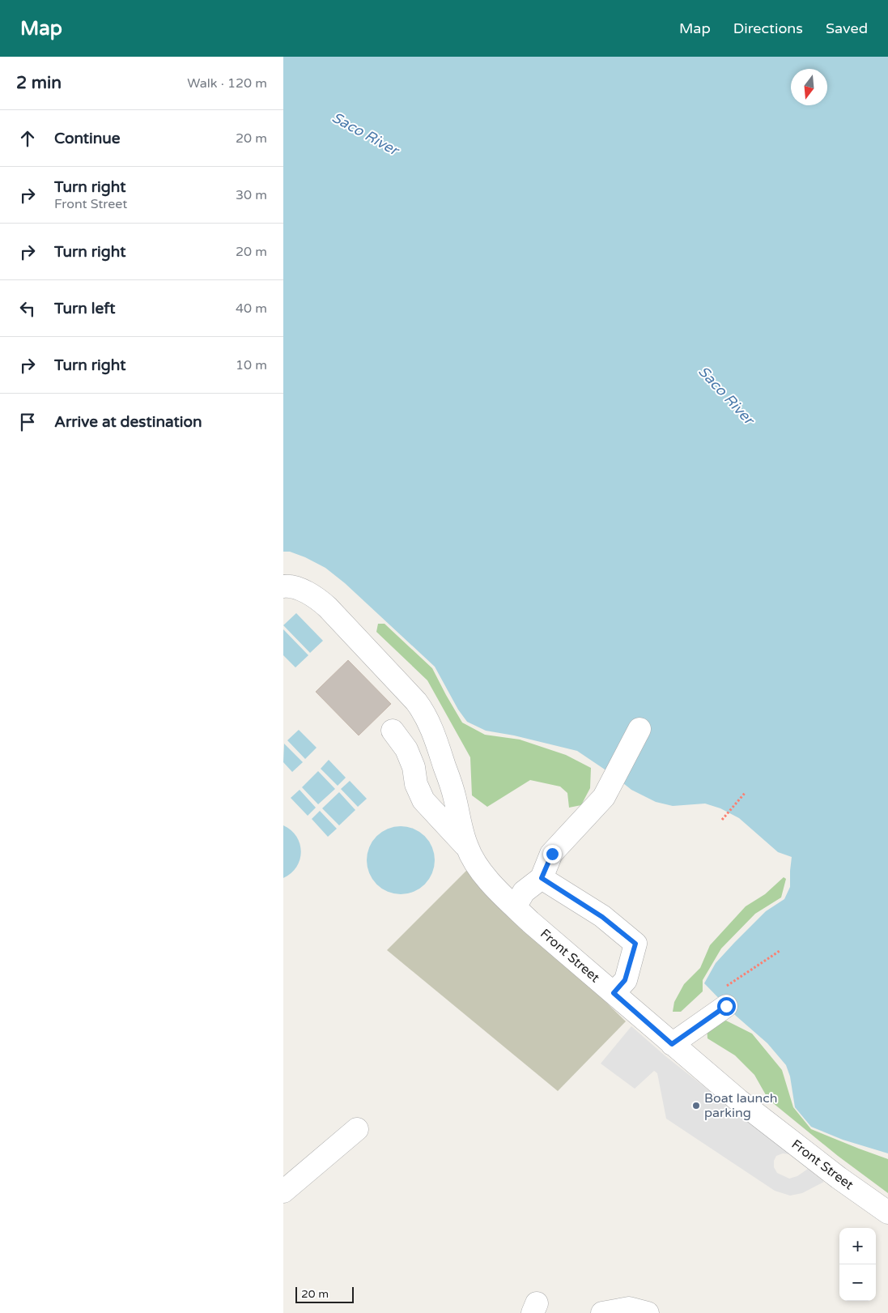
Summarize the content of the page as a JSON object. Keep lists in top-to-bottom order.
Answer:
{
  "streets": {
    "street": ["Front Street"]
  },
  "water": ["Saco River"],
  "places": ["Boat launch parking"],
  "scale_bar": "20 m",
  "north": "bottom",
  "page": {
    "header": "Map",
    "nav": ["Map", "Directions", "Saved"],
    "heading": ["2 min", "Walk · 120 m"],
    "list": [
      ["Continue", "20 m"],
      ["Turn right", "Front Street", "30 m"],
      ["Turn right", "20 m"],
      ["Turn left", "40 m"],
      ["Turn right", "10 m"],
      "Arrive at destination"
    ],
    "map_buttons": ["+", "−"],
    "scale": "20 m"
  }
}
